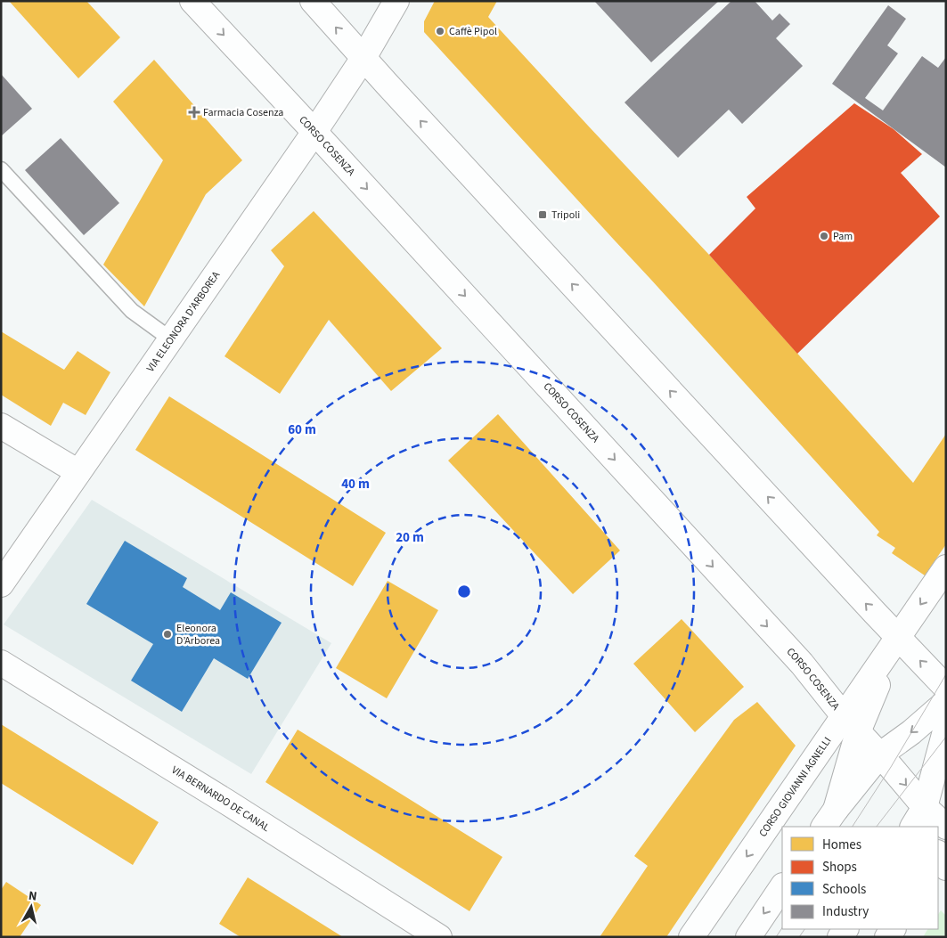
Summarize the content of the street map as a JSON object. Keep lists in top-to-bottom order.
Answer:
{
  "streets": {
    "main road": [
      "CORSO COSENZA",
      "VIA ELEONORA D'ARBOREA",
      "CORSO GIOVANNI AGNELLI",
      "VIA BERNARDO DE CANAL"
    ]
  },
  "crossings": [
    ["CORSO COSENZA", "VIA ELEONORA D'ARBOREA"],
    ["CORSO COSENZA", "CORSO GIOVANNI AGNELLI"]
  ],
  "places": {
    "other": ["Caffè Pipol", "Pam", "Eleonora D’Arborea"],
    "health": ["Farmacia Cosenza"],
    "transit": ["Tripoli"]
  },
  "legend": [
    "Homes",
    "Shops",
    "Schools",
    "Industry"
  ],
  "north": "top",
  "rings": ["60 m", "40 m", "20 m"]
}
